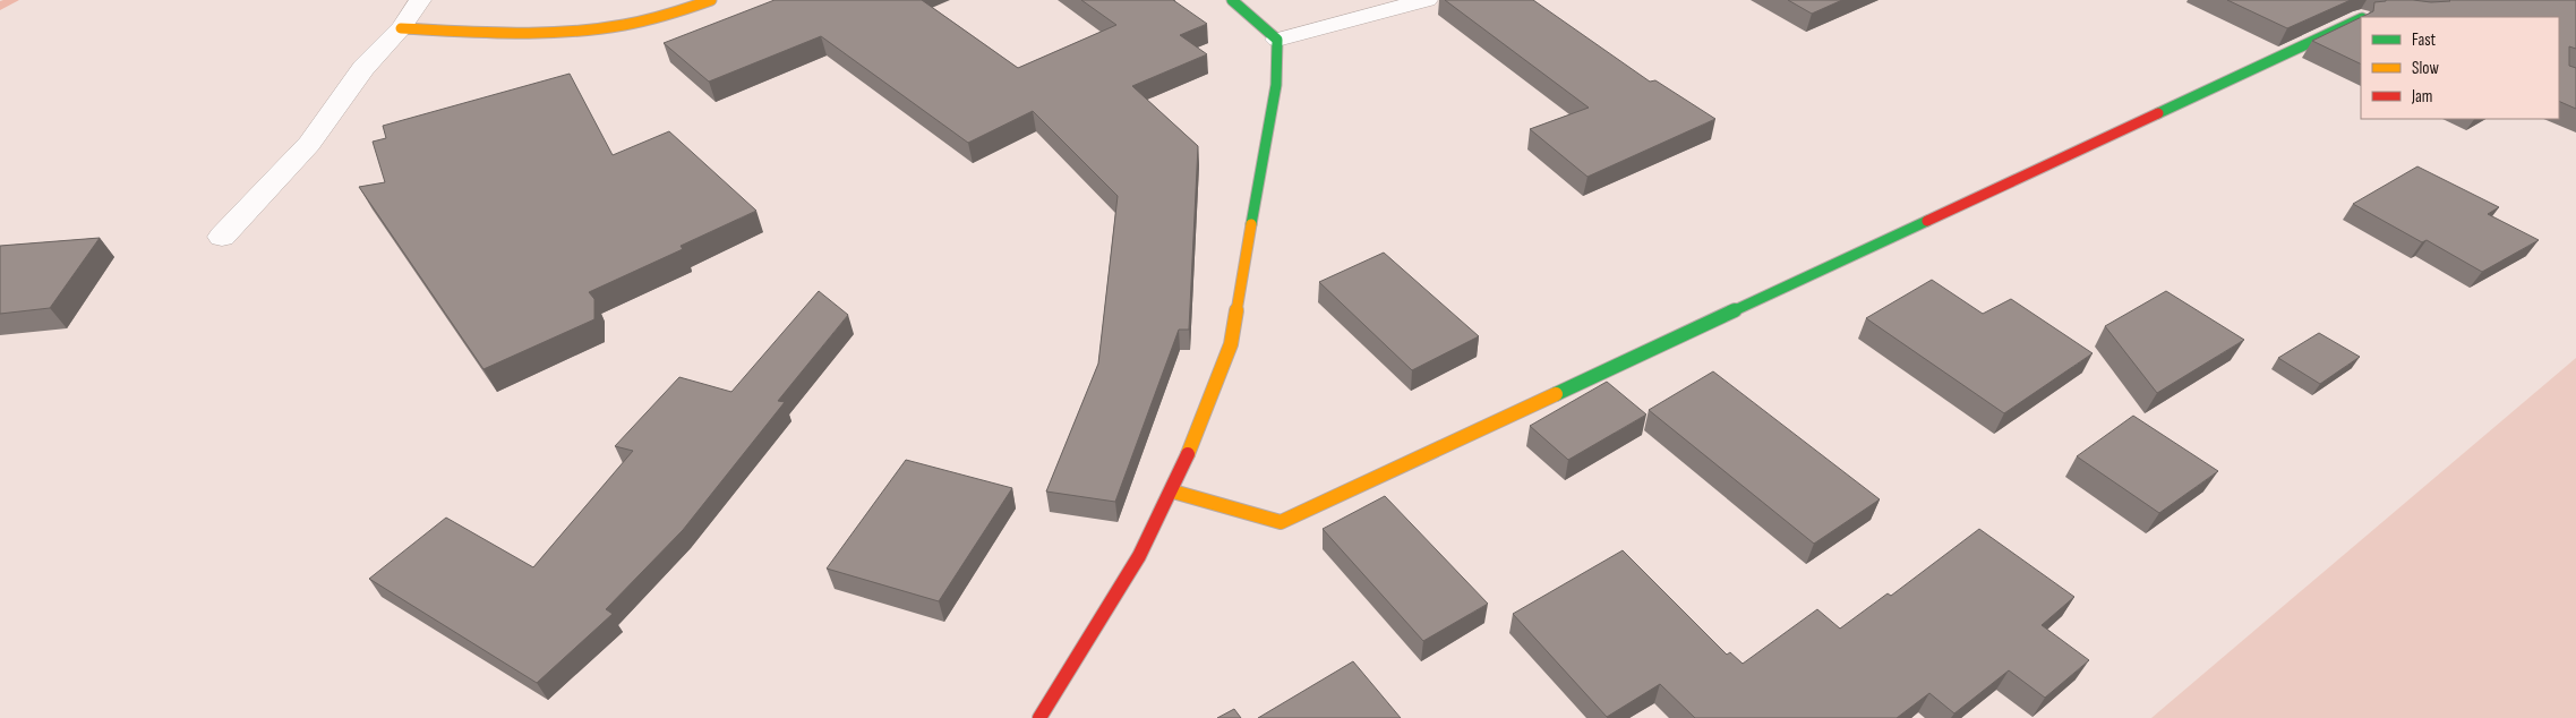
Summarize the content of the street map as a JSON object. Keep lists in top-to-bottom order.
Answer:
{
  "legend": ["Fast", "Slow", "Jam"]
}
